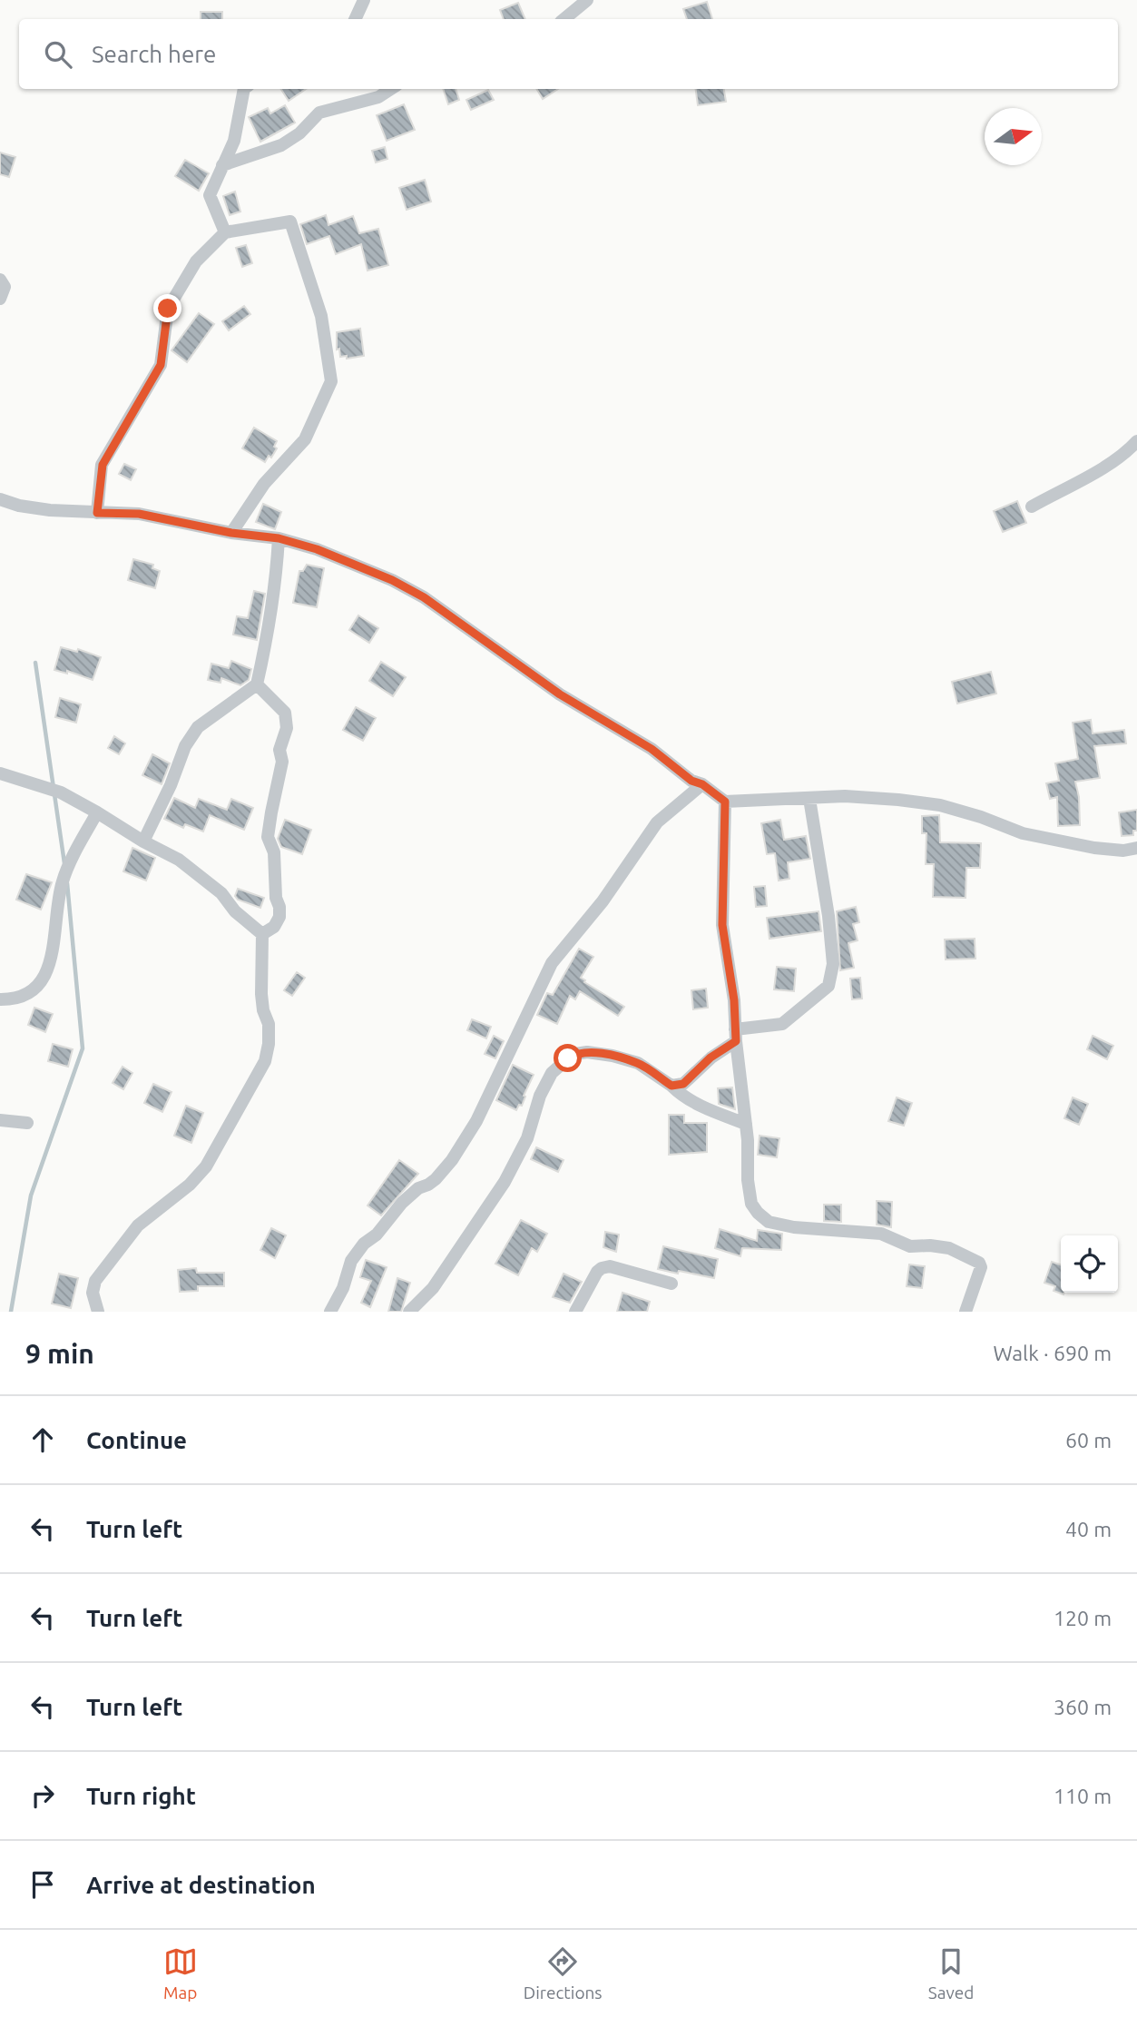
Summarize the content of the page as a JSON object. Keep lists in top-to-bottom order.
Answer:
{
  "north": "right",
  "page": {
    "search": "Search here",
    "heading": ["9 min", "Walk · 690 m"],
    "list": [
      ["Continue", "60 m"],
      ["Turn left", "40 m"],
      ["Turn left", "120 m"],
      ["Turn left", "360 m"],
      ["Turn right", "110 m"],
      "Arrive at destination"
    ],
    "nav": ["Map", "Directions", "Saved"]
  }
}
